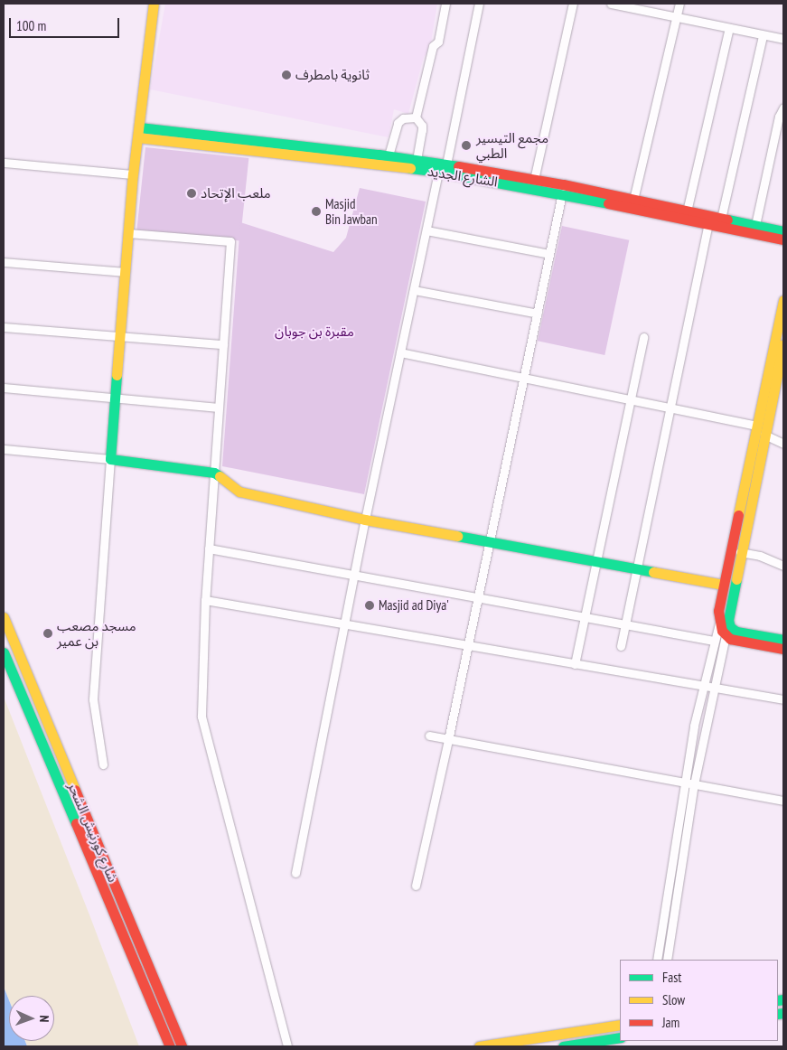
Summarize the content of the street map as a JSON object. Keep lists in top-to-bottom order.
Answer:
{
  "streets": {
    "street": ["الشارع الجديد", "شارع كورنيش الشحر"]
  },
  "parks": ["مقبرة بن جوبان"],
  "places": [
    "ثانوية بامطرف",
    "مجمع التيسير الطبي",
    "ملعب الإتحاد",
    "Masjid Bin Jawban",
    "Masjid ad Diya'",
    "مسجد مصعب بن عمير"
  ],
  "legend": ["Fast", "Slow", "Jam"],
  "scale_bar": "100 m",
  "north": "right"
}
